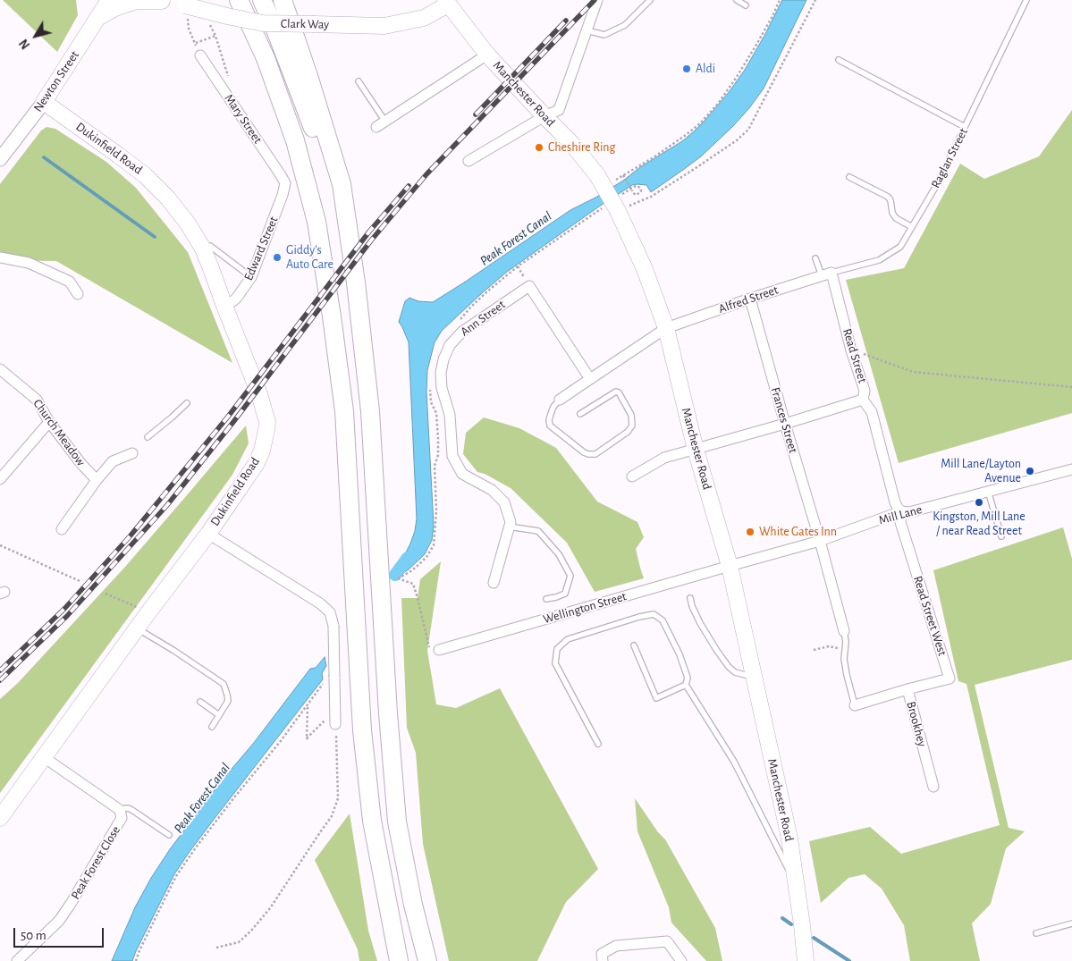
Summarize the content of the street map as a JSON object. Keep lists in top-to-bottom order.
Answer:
{
  "streets": {
    "main road": [
      "Clark Way",
      "Newton Street",
      "Manchester Road",
      "Dukinfield Road"
    ],
    "street": [
      "Mary Street",
      "Edward Street",
      "Alfred Street",
      "Ann Street",
      "Read Street",
      "Frances Street",
      "Church Meadow",
      "Mill Lane",
      "Wellington Street",
      "Read Street West",
      "Brookhey",
      "Peak Forest Close"
    ],
    "lane": ["Raglan Street"]
  },
  "crossings": [
    ["Clark Way", "Newton Street"],
    ["Clark Way", "Manchester Road"],
    ["Newton Street", "Dukinfield Road"],
    ["Manchester Road", "Alfred Street"],
    ["Manchester Road", "Mill Lane"],
    ["Manchester Road", "Wellington Street"],
    ["Mary Street", "Edward Street"],
    ["Dukinfield Road", "Edward Street"],
    ["Dukinfield Road", "Peak Forest Close"],
    ["Raglan Street", "Alfred Street"],
    ["Raglan Street", "Read Street"],
    ["Alfred Street", "Read Street"],
    ["Alfred Street", "Frances Street"],
    ["Read Street", "Mill Lane"],
    ["Read Street", "Read Street West"],
    ["Frances Street", "Mill Lane"],
    ["Mill Lane", "Wellington Street"],
    ["Mill Lane", "Read Street West"],
    ["Read Street West", "Brookhey"]
  ],
  "water": ["Peak Forest Canal"],
  "places": [
    "Aldi",
    "Cheshire Ring",
    "Giddy's Auto Care",
    "Mill Lane/Layton Avenue",
    "Kingston, Mill Lane / near Read Street",
    "White Gates Inn"
  ],
  "scale_bar": "50 m",
  "north": "bottom left"
}
